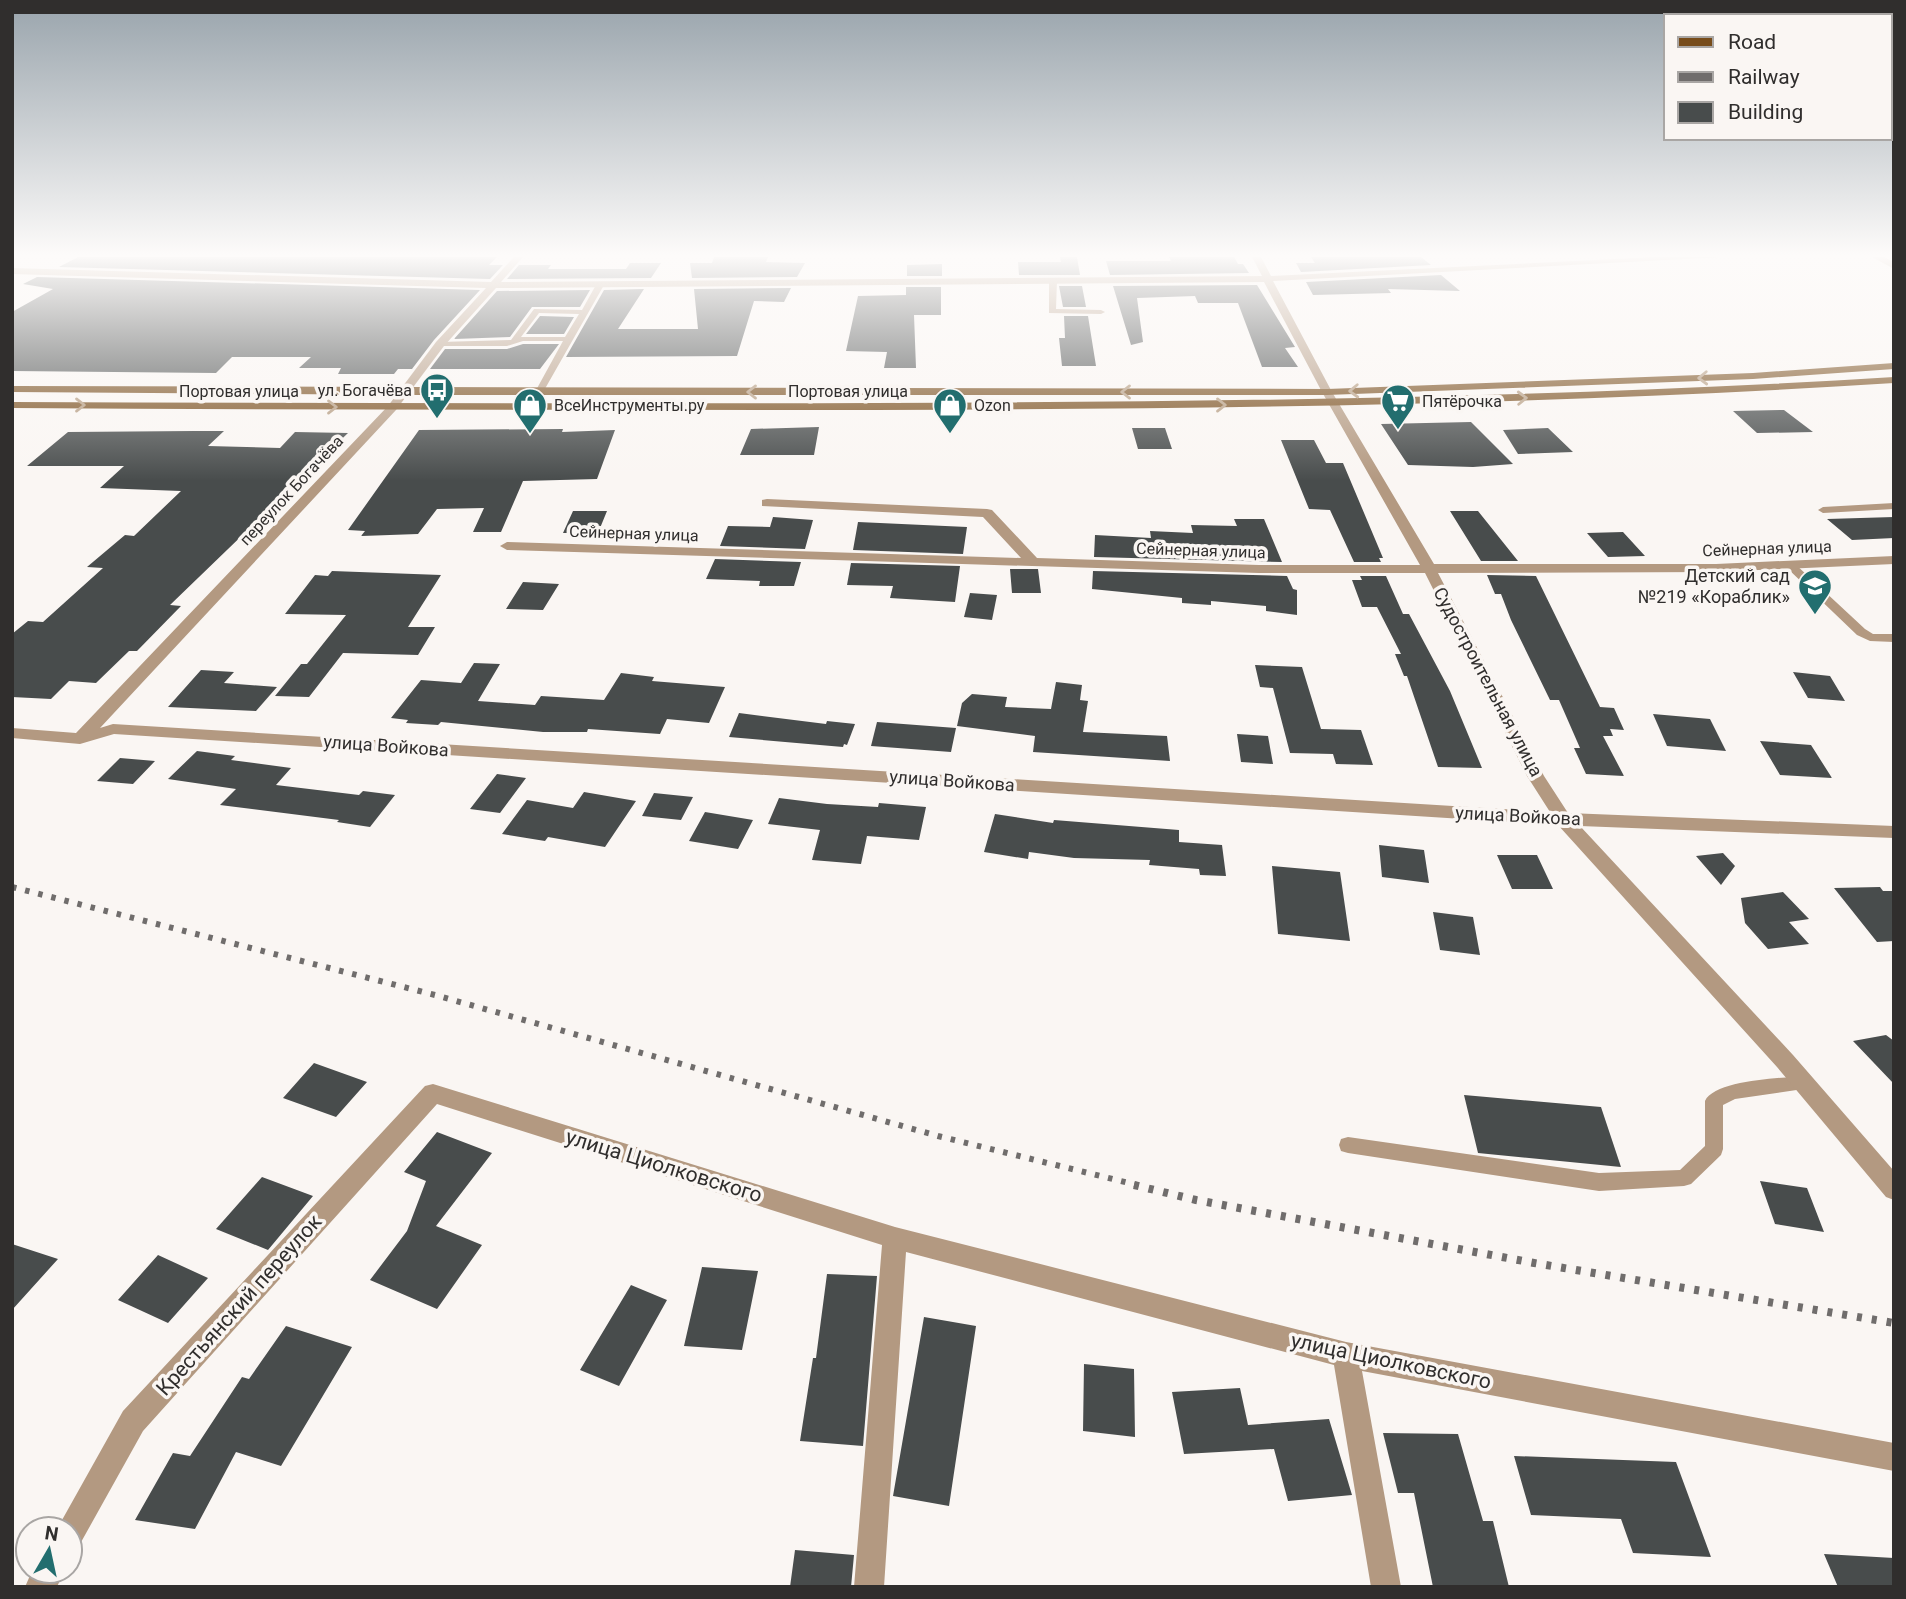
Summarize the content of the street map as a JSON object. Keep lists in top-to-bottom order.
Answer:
{
  "streets": {
    "main road": ["Портовая улица"],
    "street": [
      "переулок Богачёва",
      "Сейнерная улица",
      "Судостроительная улица",
      "улица Войкова",
      "улица Циолковского",
      "Крестьянский переулок"
    ]
  },
  "crossings": [
    ["Портовая улица", "переулок Богачёва"],
    ["Портовая улица", "Судостроительная улица"],
    ["переулок Богачёва", "улица Войкова"],
    ["Сейнерная улица", "Судостроительная улица"],
    ["Судостроительная улица", "улица Войкова"],
    ["улица Циолковского", "Крестьянский переулок"]
  ],
  "places": {
    "bus stop": ["ул. Богачёва"],
    "supermarket": ["Пятёрочка"],
    "shop": ["ВсеИнструменты.ру", "Ozon"],
    "school or university": ["Детский сад №219 «Кораблик»"]
  },
  "legend": ["Road", "Railway", "Building"],
  "north": "top"
}
